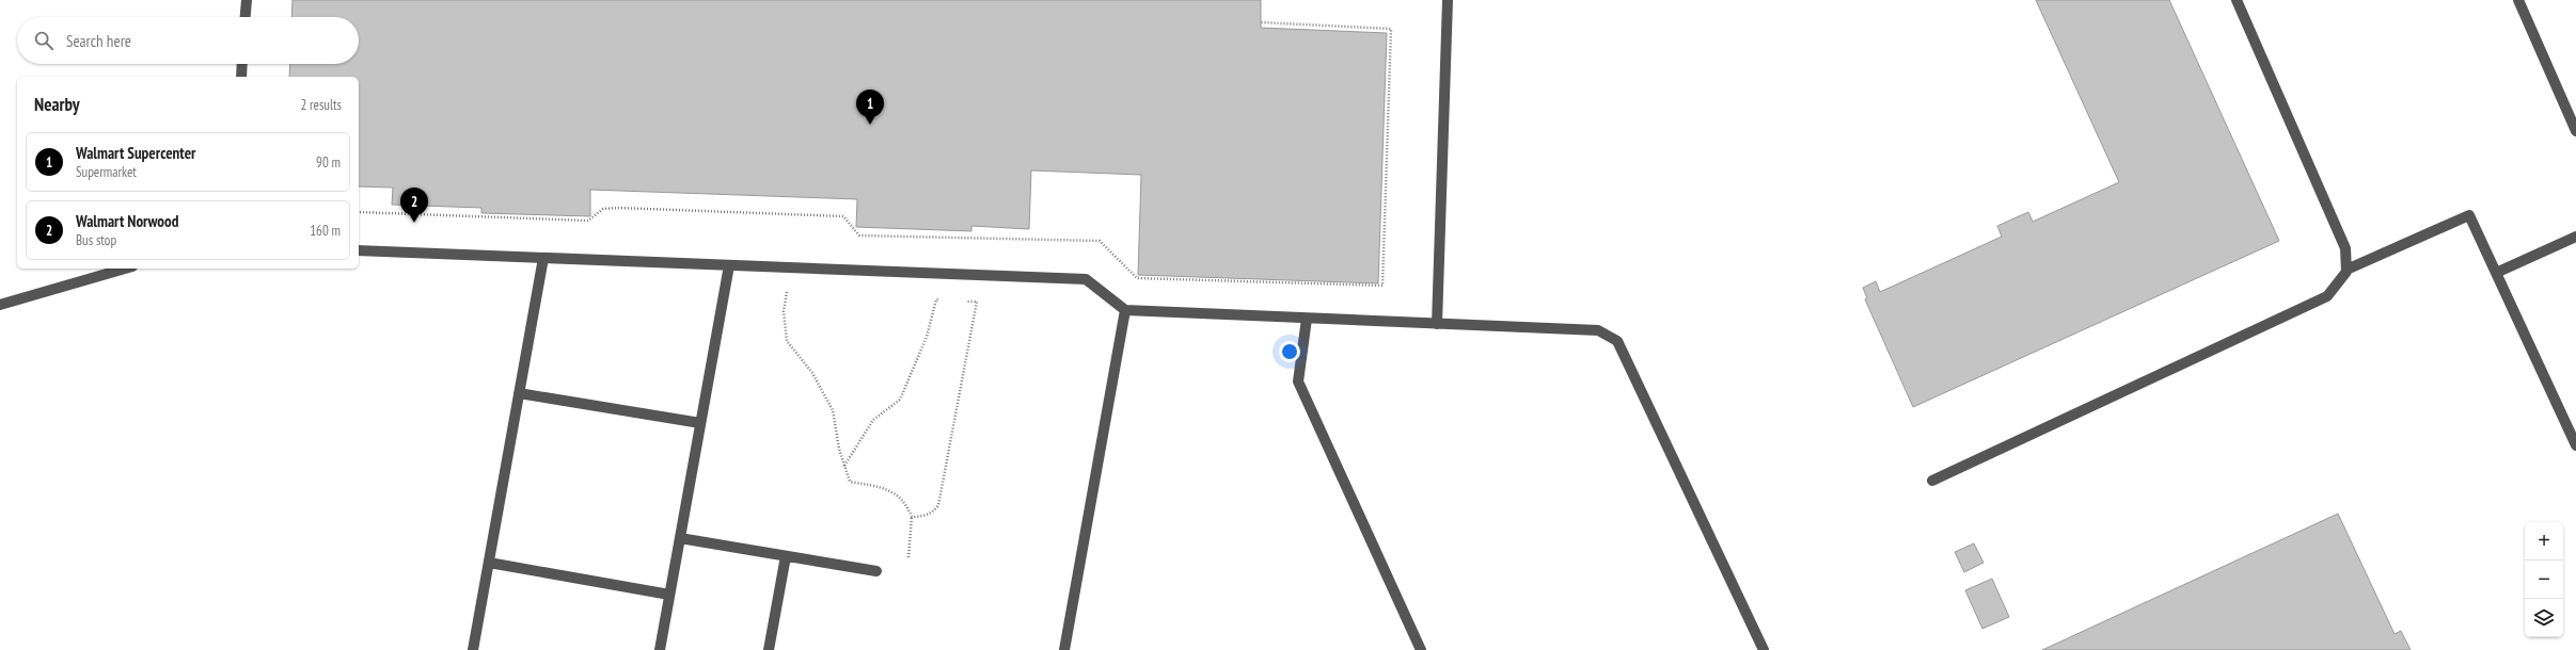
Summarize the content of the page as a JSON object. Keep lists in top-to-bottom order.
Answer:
{
  "page": {
    "search": "Search here",
    "heading": ["Nearby", "2 results"],
    "pins": ["1", "2"],
    "list": [
      {
        "mark": "1",
        "name": "Walmart Supercenter",
        "note": "Supermarket",
        "value": "90 m"
      },
      {
        "mark": "2",
        "name": "Walmart Norwood",
        "note": "Bus stop",
        "value": "160 m"
      }
    ],
    "map_buttons": ["+", "−"]
  }
}
